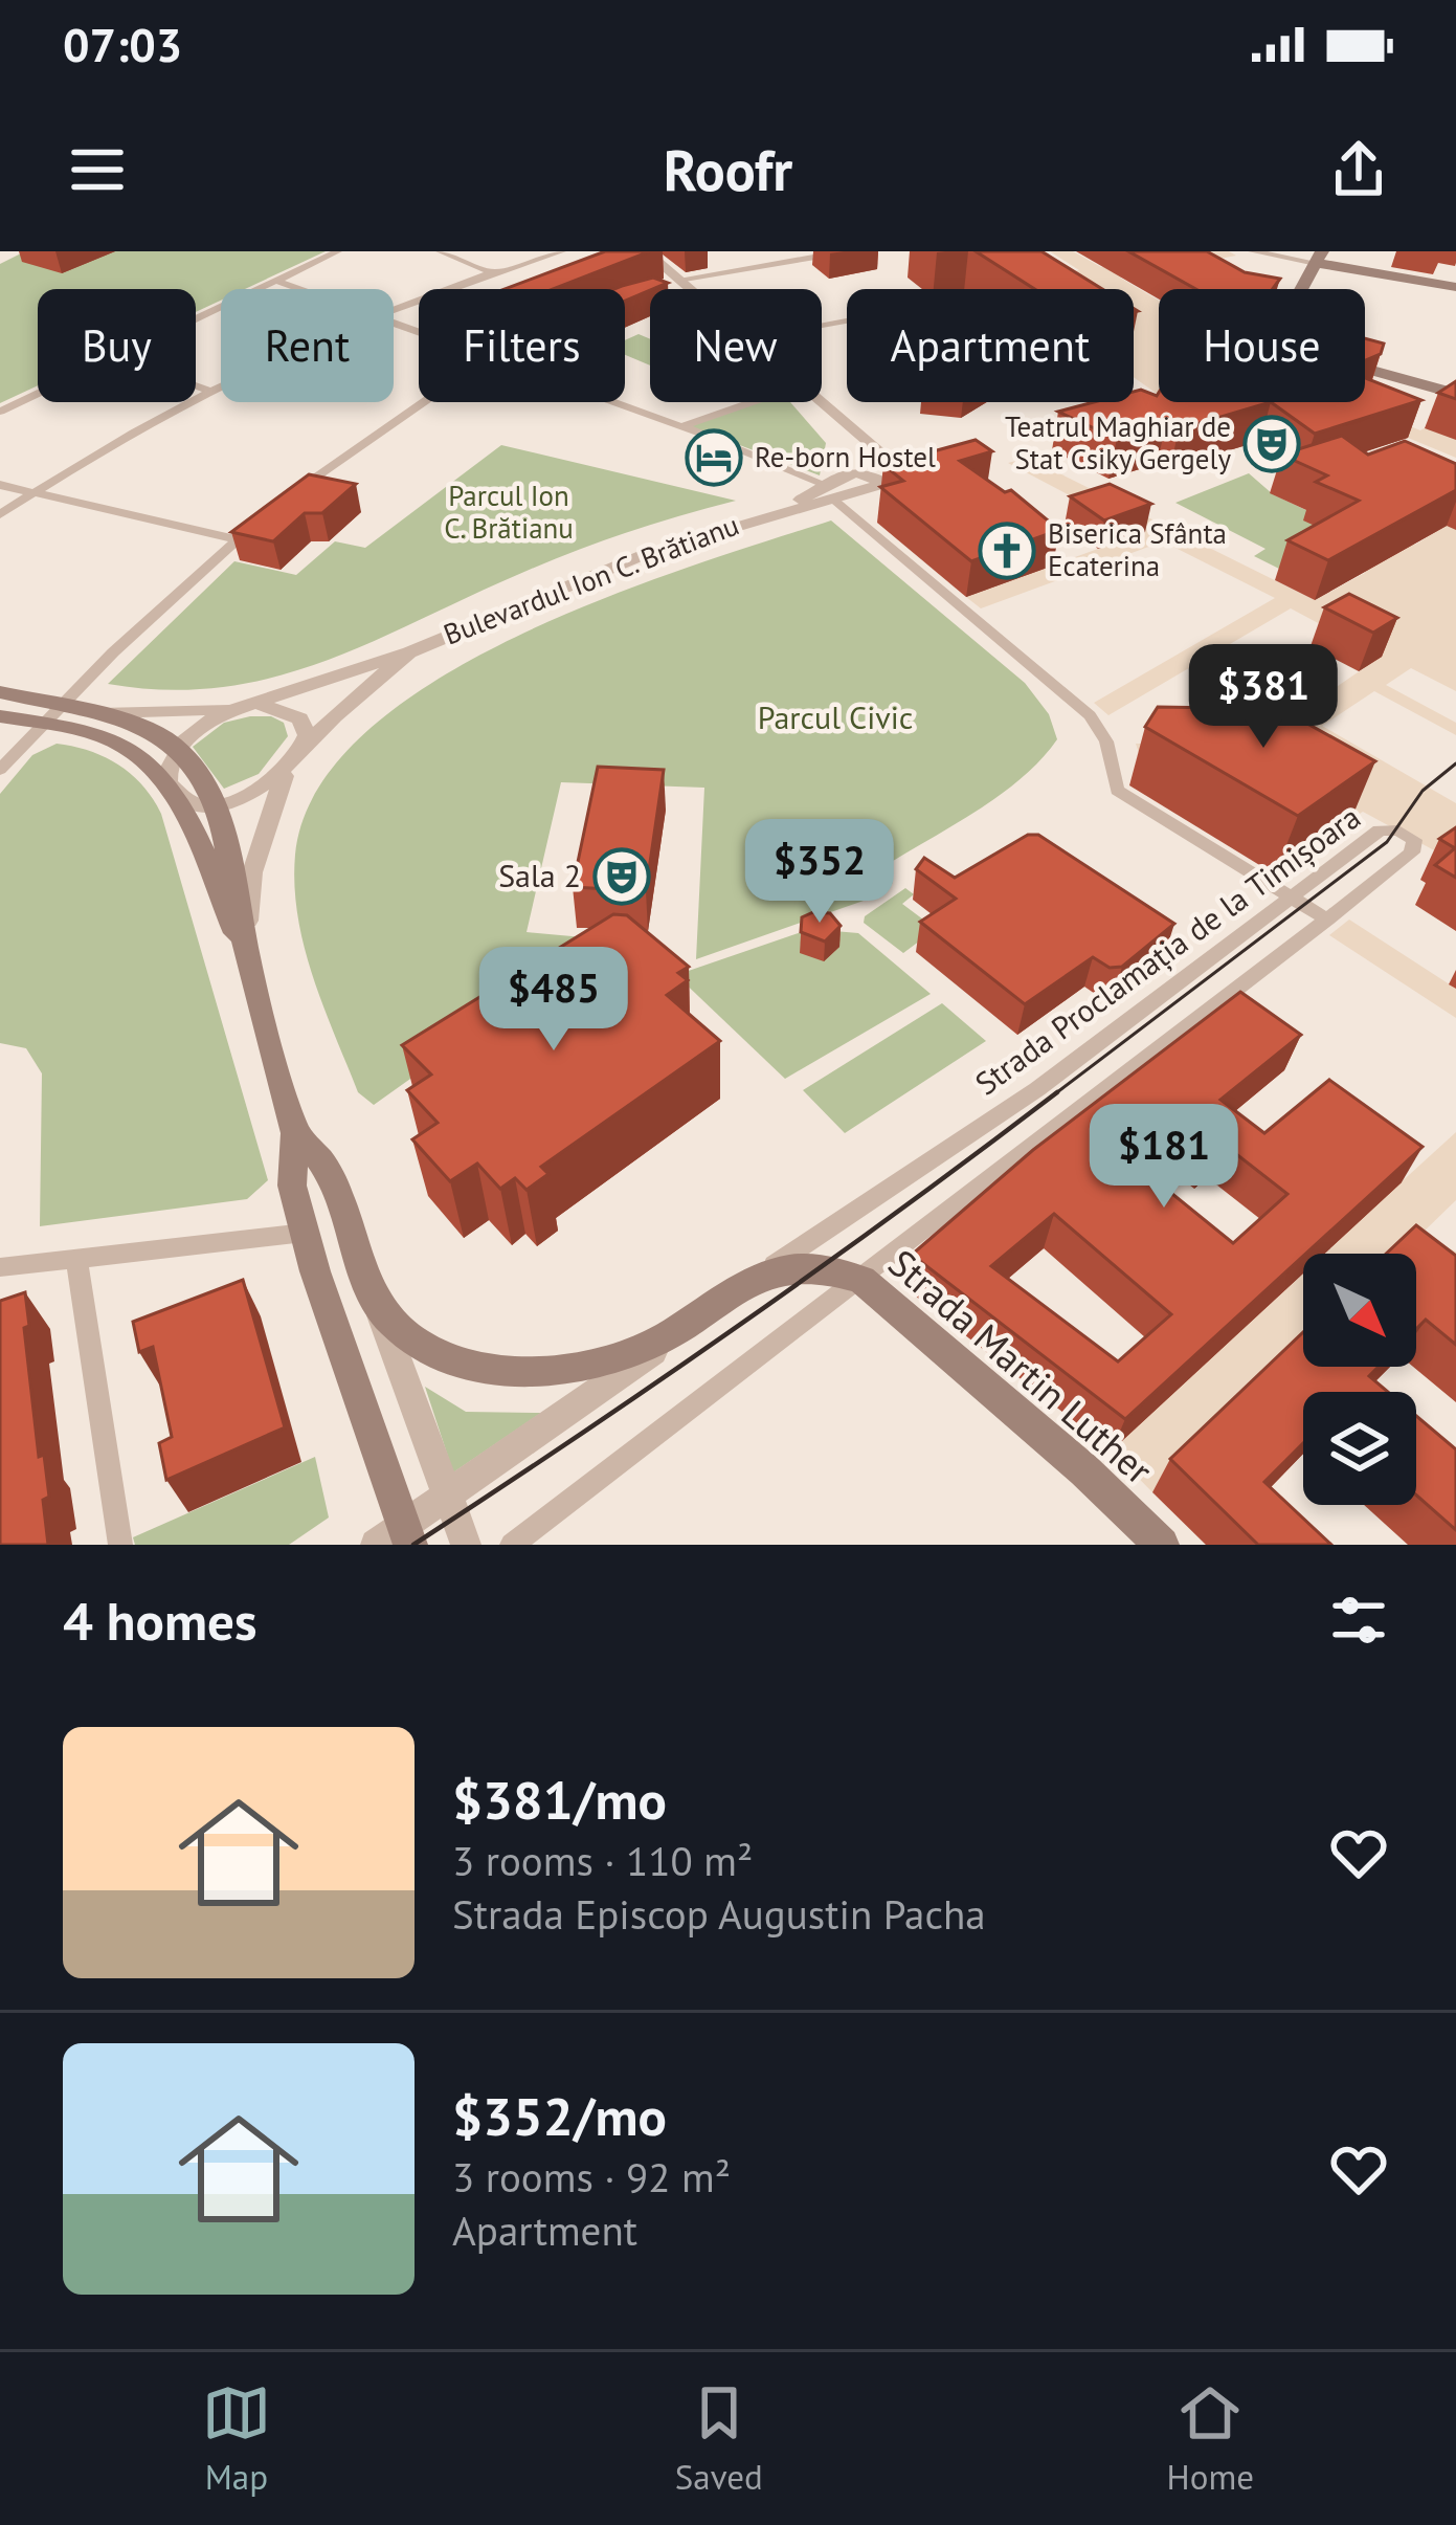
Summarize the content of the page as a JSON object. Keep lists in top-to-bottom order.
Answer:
{
  "streets": {
    "main road": ["Bulevardul Ion C. Brătianu", "Strada Martin Luther"],
    "street": ["Strada Proclamația de la Timișoara"]
  },
  "crossings": [
    ["Bulevardul Ion C. Brătianu", "Strada Proclamația de la Timișoara"],
    ["Bulevardul Ion C. Brătianu", "Strada Martin Luther"],
    ["Strada Proclamația de la Timișoara", "Strada Martin Luther"]
  ],
  "parks": ["Parcul Ion C. Brătianu", "Parcul Civic"],
  "places": {
    "theatre": ["Teatrul Maghiar de Stat Csiky Gergely", "Sala 2"],
    "hotel": ["Re-born Hostel"],
    "church": ["Biserica Sfânta Ecaterina"]
  },
  "north": "bottom right",
  "page": {
    "status": "07:03",
    "header": "Roofr",
    "chip": [
      "Buy",
      "Rent",
      "Filters",
      "New",
      "Apartment",
      "House"
    ],
    "price": [
      "$381",
      "$352",
      "$485",
      "$181"
    ],
    "heading": "4 homes",
    "list": [
      {
        "name": "$381/mo",
        "note": "3 rooms · 110 m² · Strada Episcop Augustin Pacha"
      },
      {
        "name": "$352/mo",
        "note": "3 rooms · 92 m² · Apartment"
      }
    ],
    "tabs": ["Map", "Saved", "Home"]
  }
}
